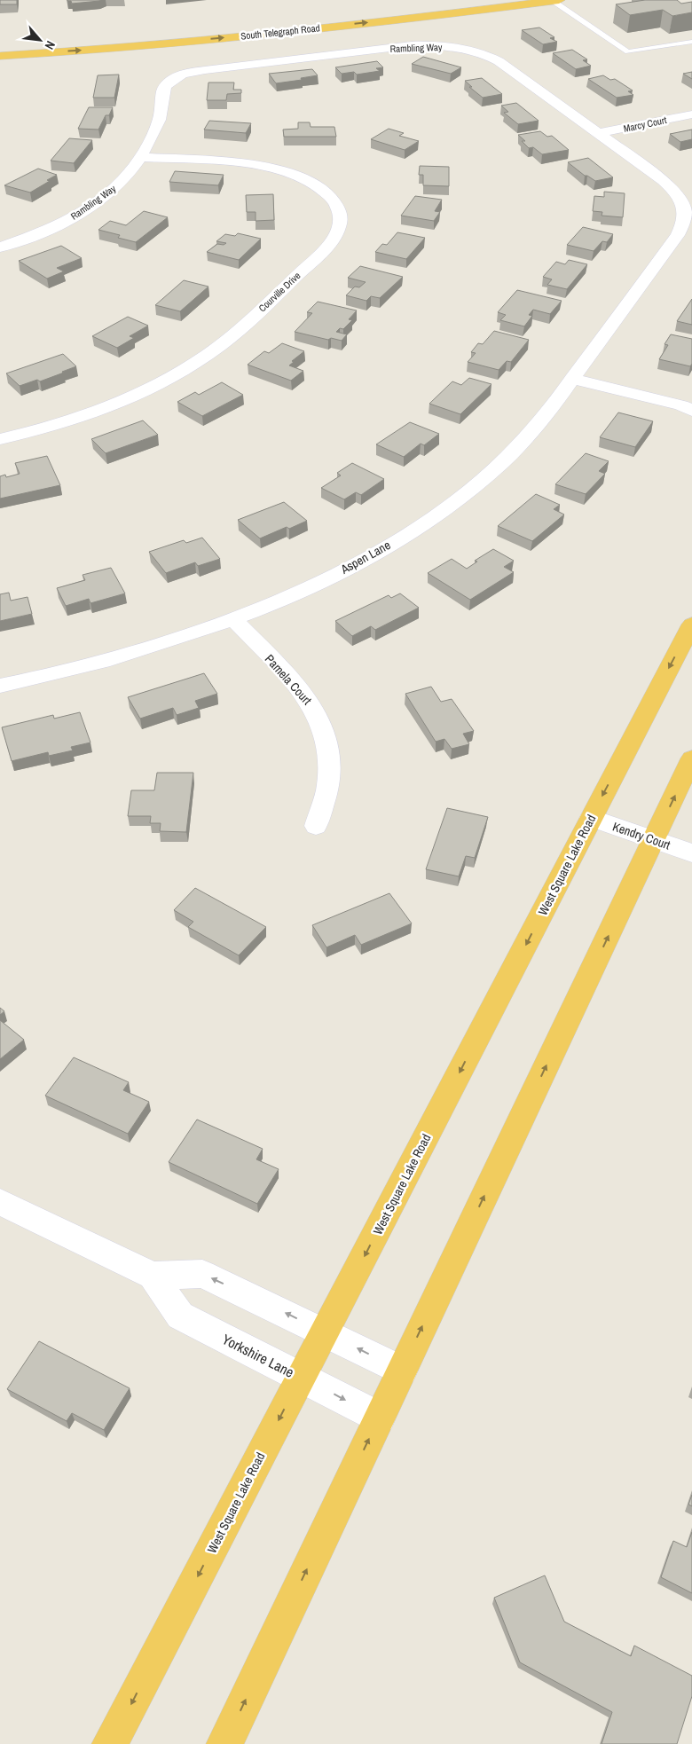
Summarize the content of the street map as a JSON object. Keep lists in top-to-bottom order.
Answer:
{
  "streets": {
    "highway": ["South Telegraph Road", "West Square Lake Road"],
    "street": [
      "Rambling Way",
      "Marcy Court",
      "Courville Drive",
      "Aspen Lane",
      "Pamela Court",
      "Kendry Court",
      "Yorkshire Lane"
    ]
  },
  "crossings": [
    ["Rambling Way", "Marcy Court"],
    ["Rambling Way", "Courville Drive"],
    ["Rambling Way", "Aspen Lane"],
    ["Aspen Lane", "Pamela Court"],
    ["Kendry Court", "West Square Lake Road"],
    ["West Square Lake Road", "Yorkshire Lane"]
  ],
  "one_way": ["South Telegraph Road"],
  "north": "bottom right"
}
